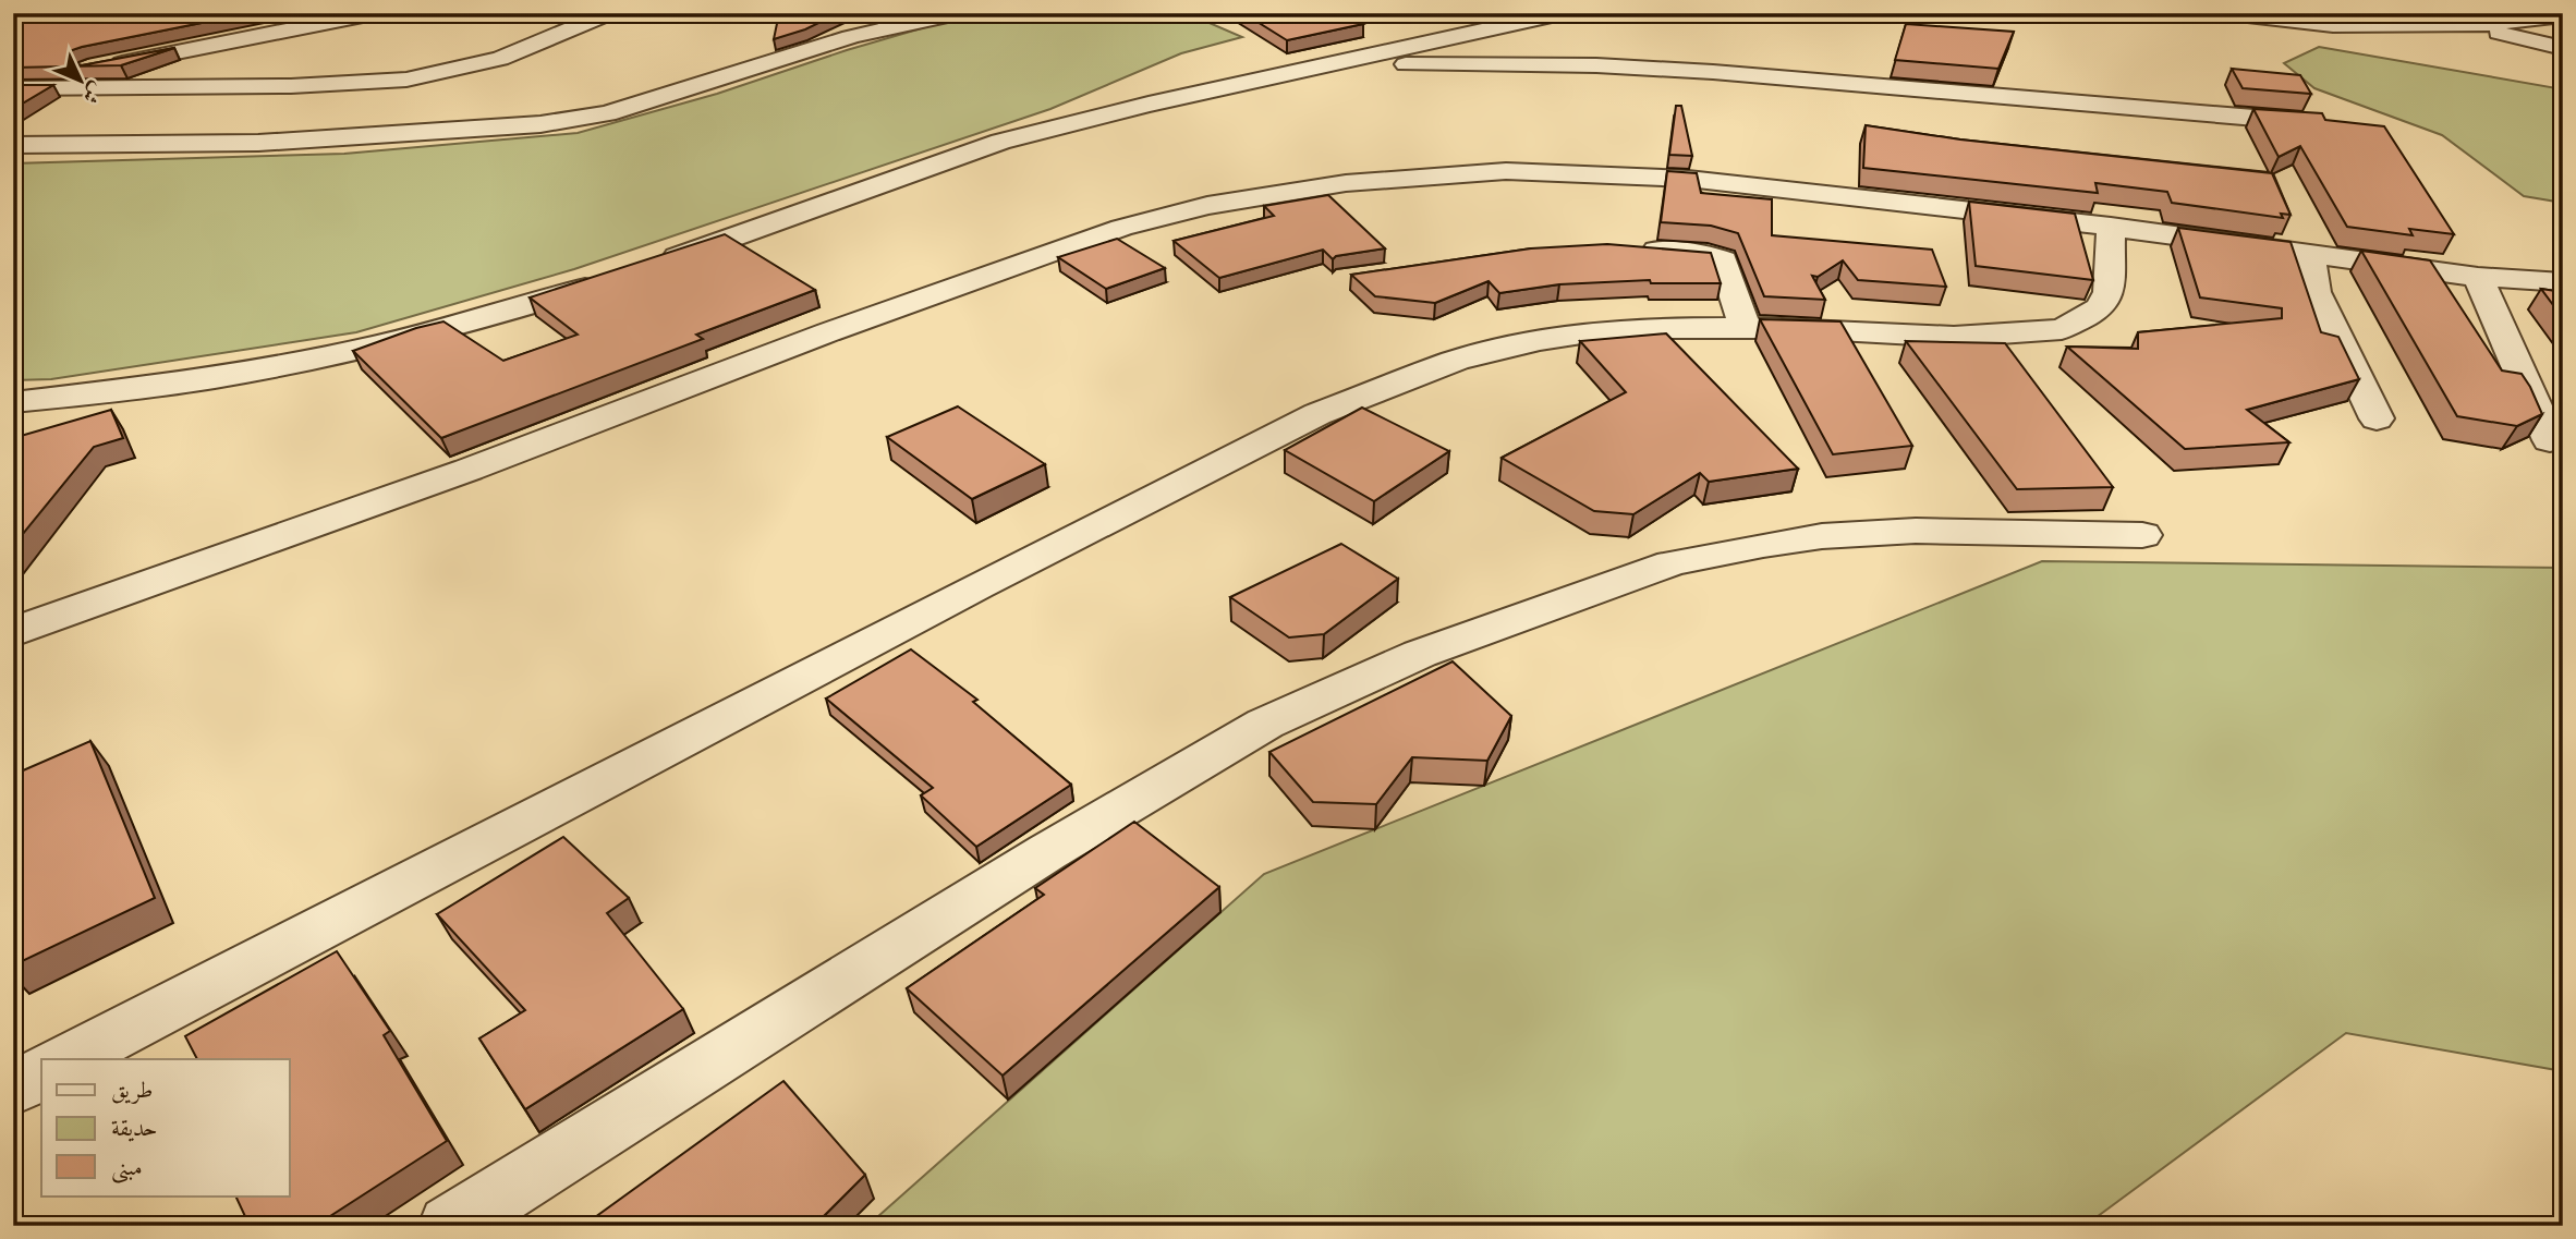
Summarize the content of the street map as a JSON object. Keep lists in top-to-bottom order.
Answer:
{
  "legend": ["طريق", "حديقة", "مبنى"],
  "north": "bottom right"
}
